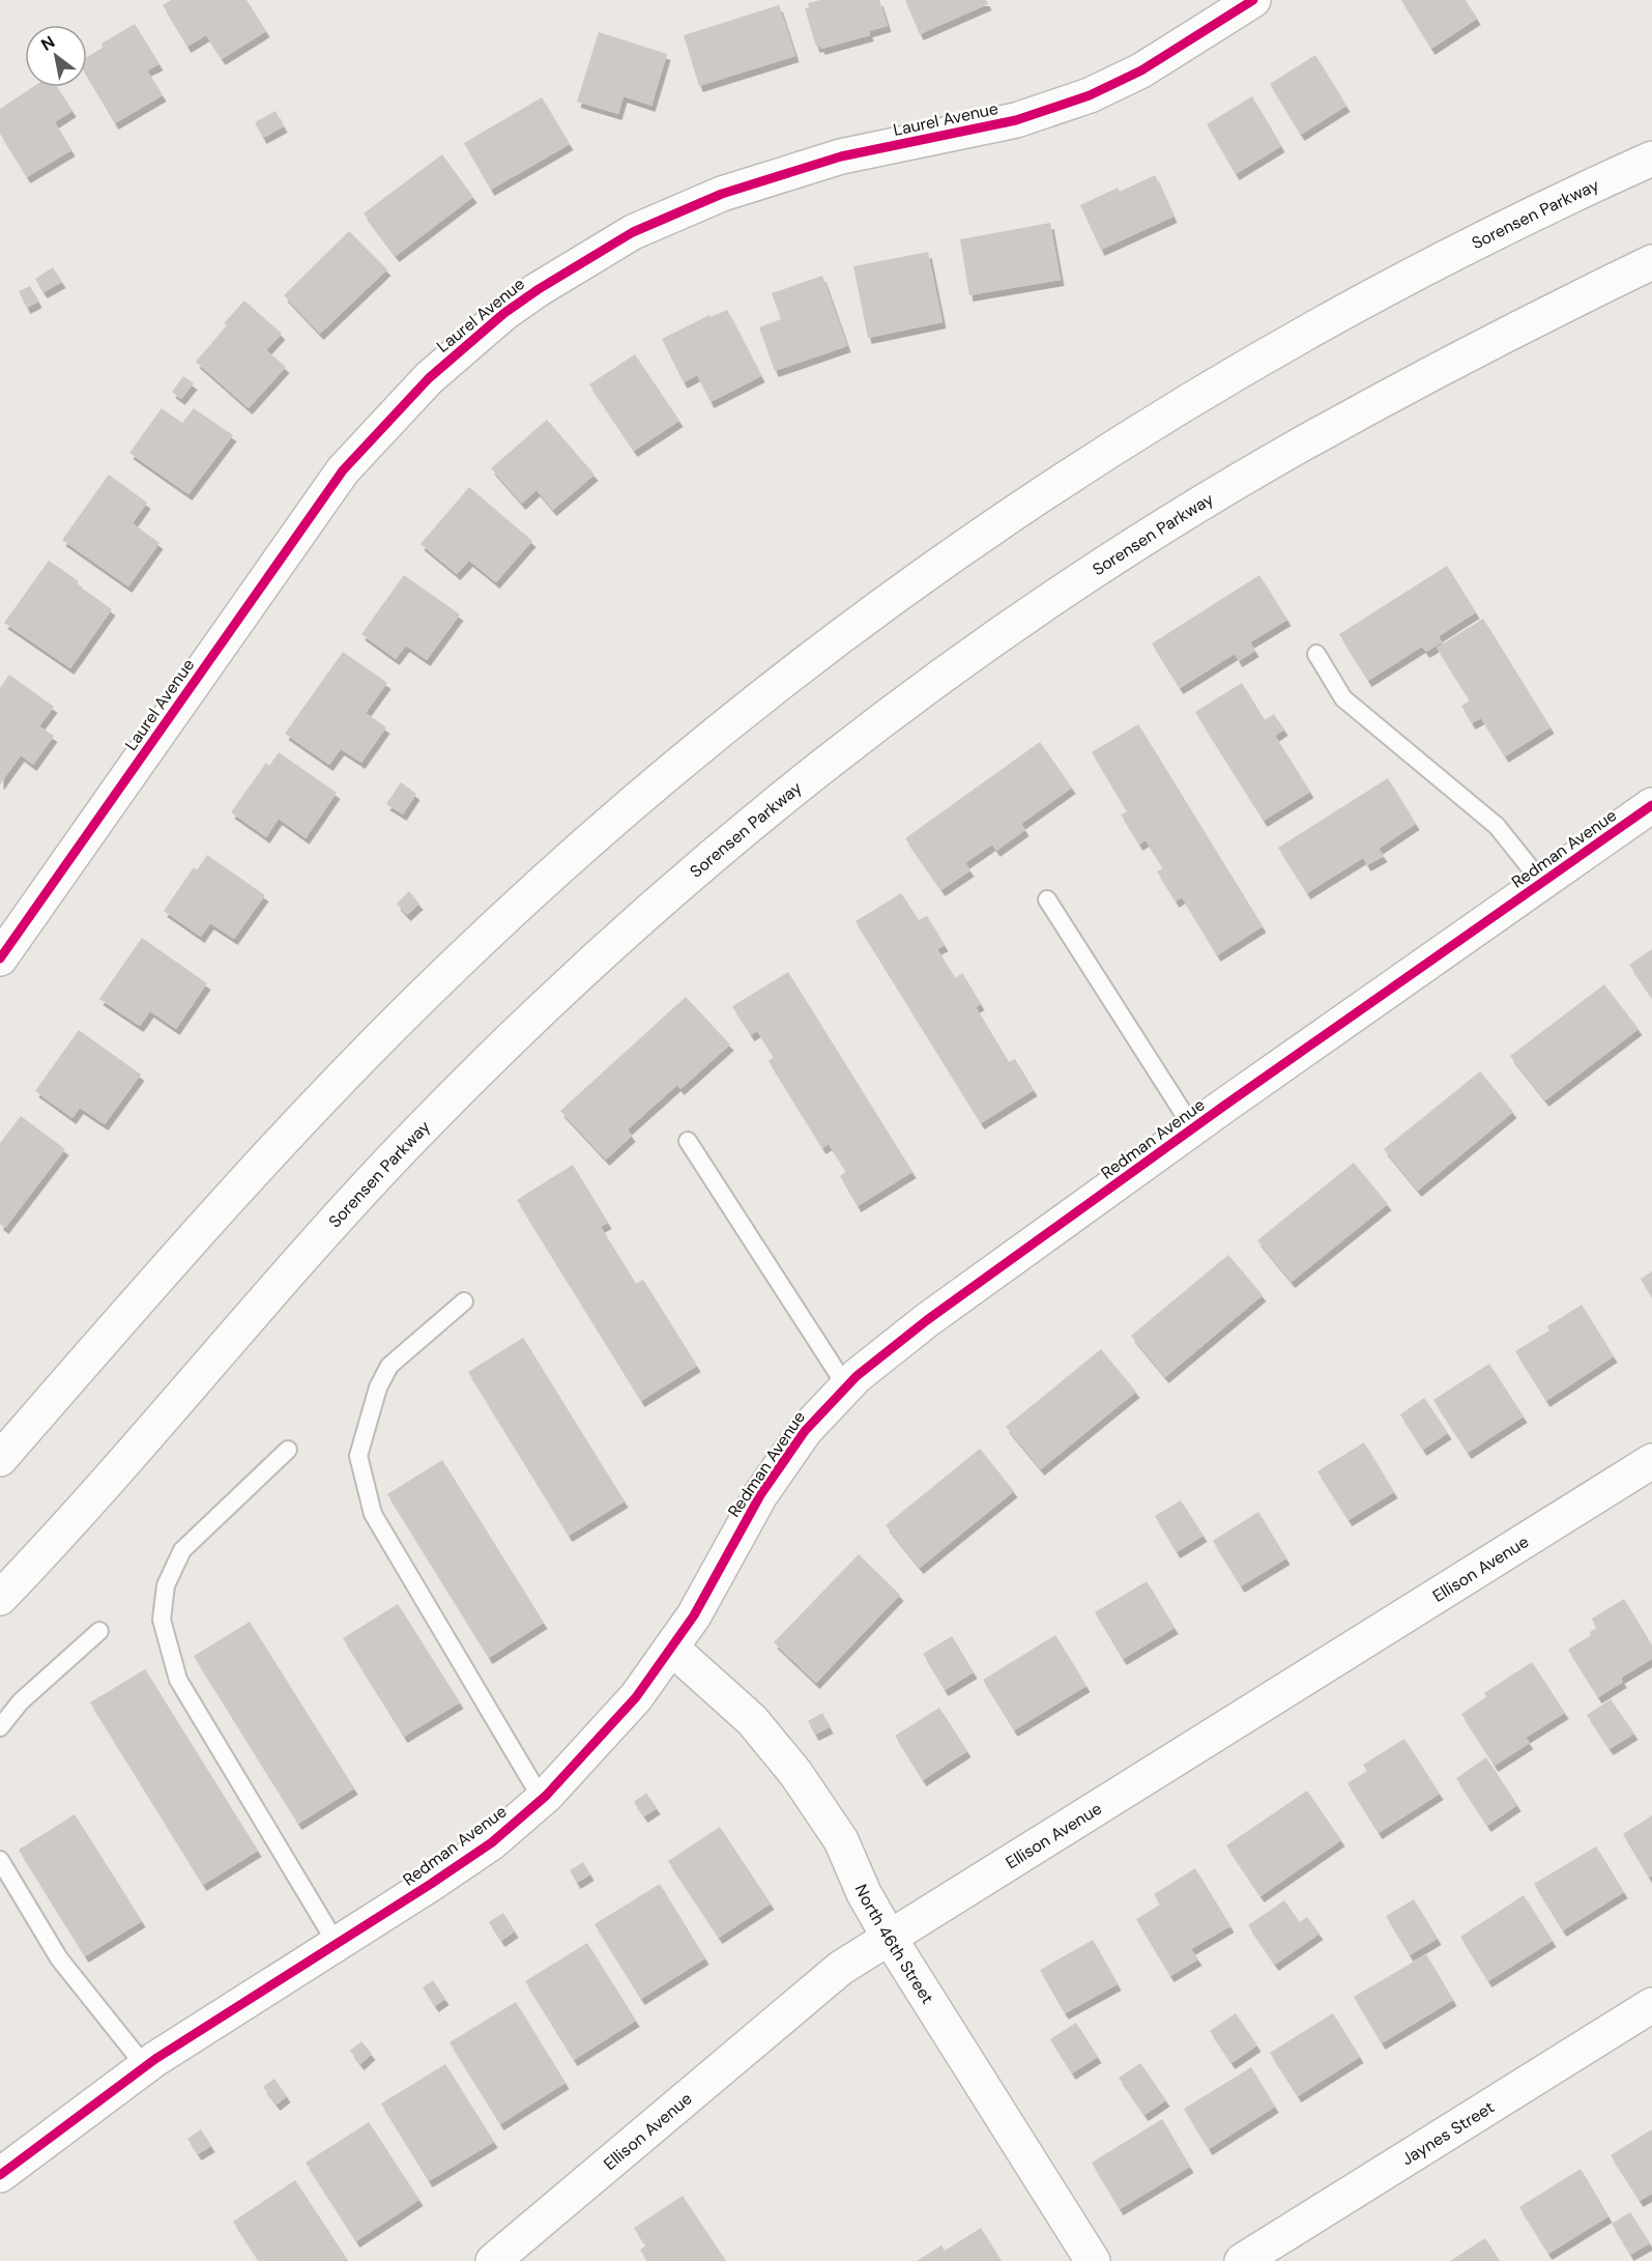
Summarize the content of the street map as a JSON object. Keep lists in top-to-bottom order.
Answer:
{
  "streets": {
    "street": [
      "Laurel Avenue",
      "Sorensen Parkway",
      "Redman Avenue",
      "Ellison Avenue",
      "North 46th Street",
      "Jaynes Street"
    ]
  },
  "crossings": [
    ["Redman Avenue", "North 46th Street"],
    ["Ellison Avenue", "North 46th Street"]
  ],
  "north": "top left"
}
